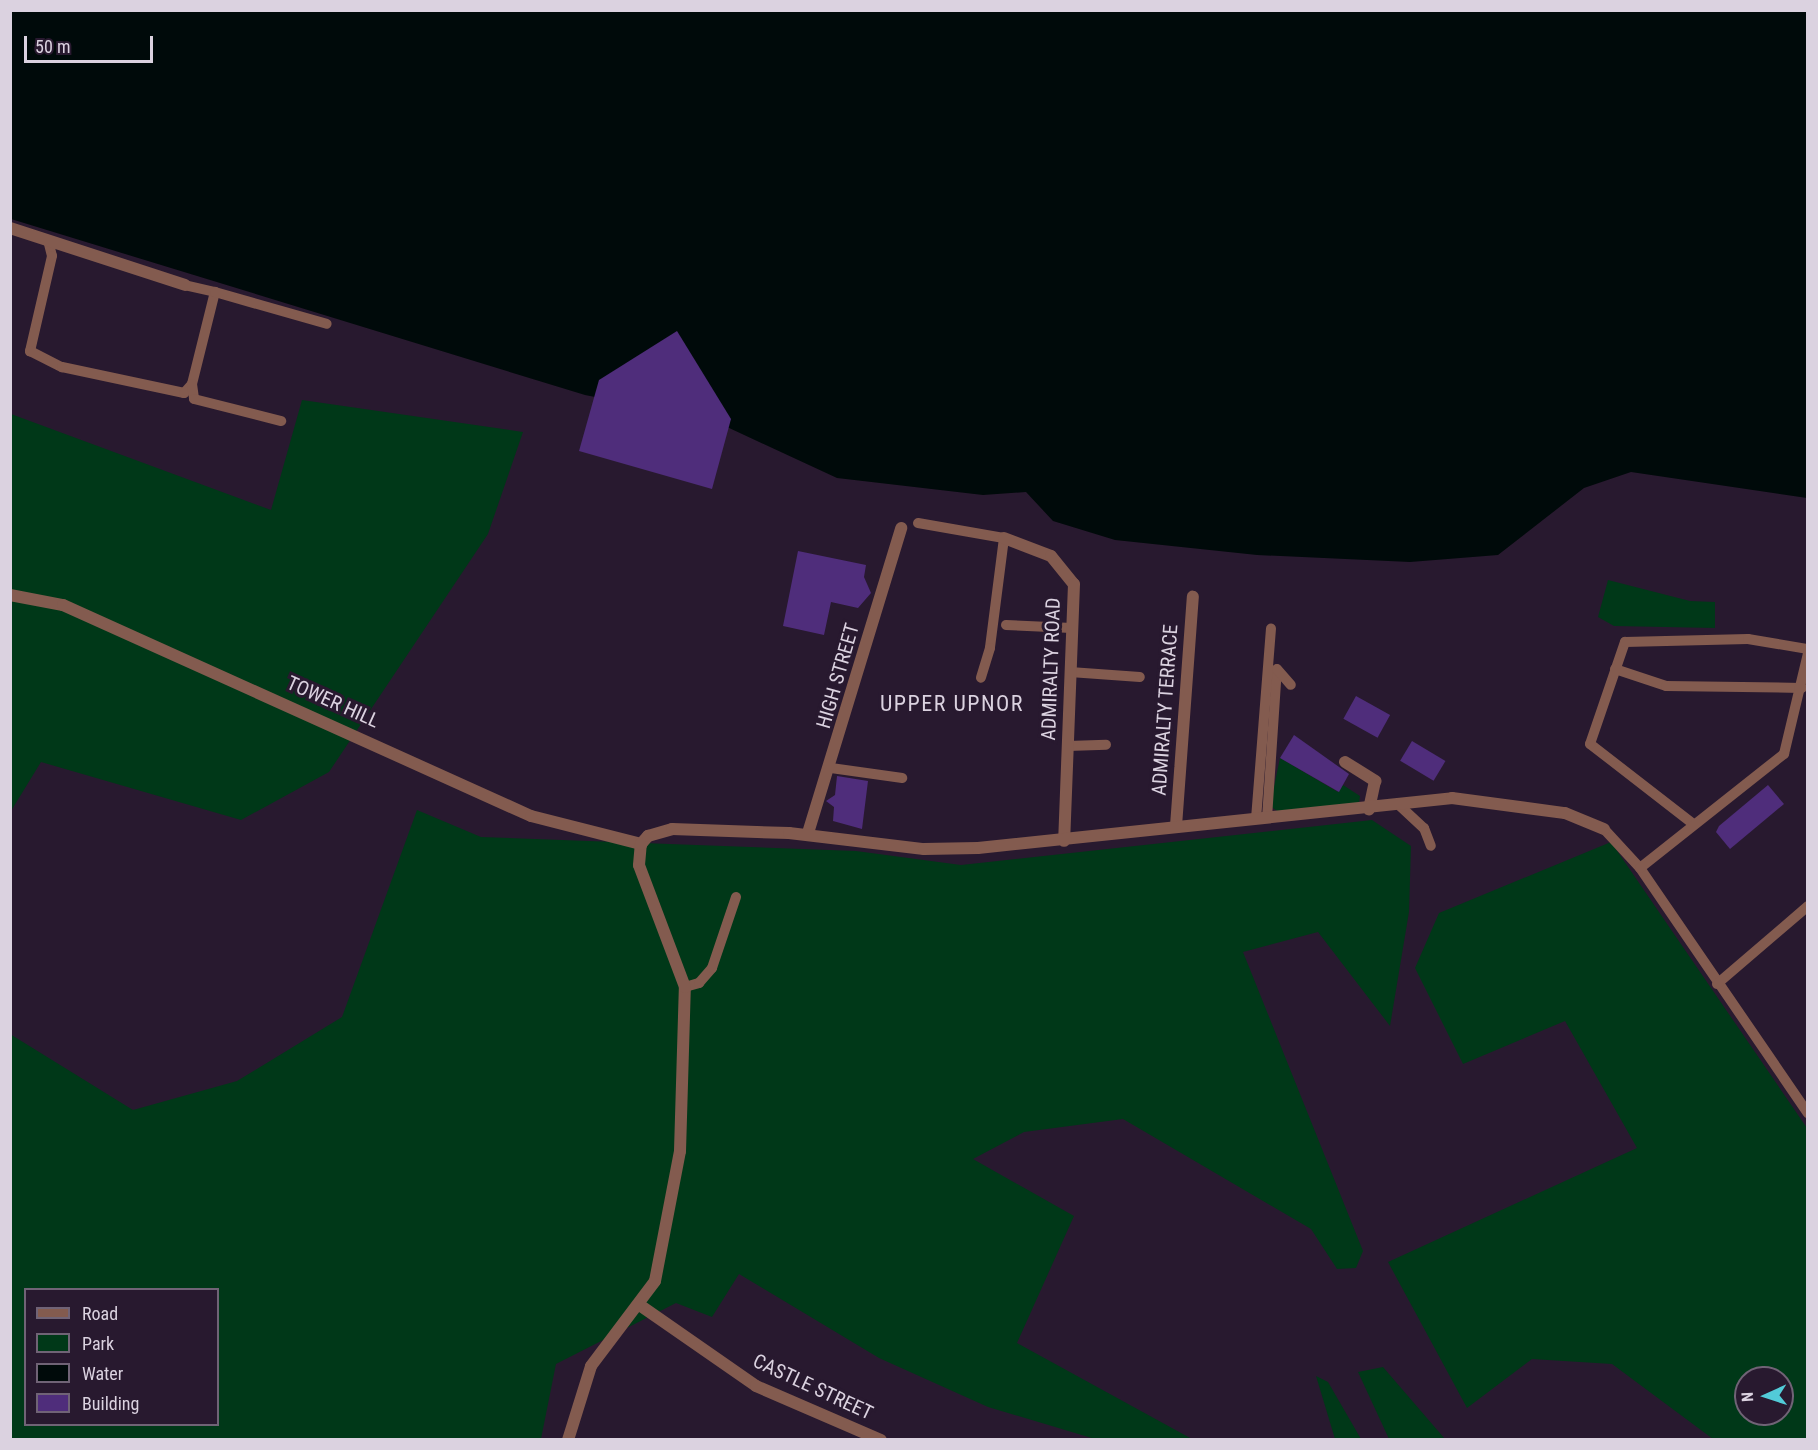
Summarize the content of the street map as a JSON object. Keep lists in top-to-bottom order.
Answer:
{
  "streets": {
    "street": [
      "ADMIRALTY ROAD",
      "HIGH STREET",
      "TOWER HILL",
      "ADMIRALTY TERRACE",
      "CASTLE STREET"
    ]
  },
  "districts": ["UPPER UPNOR"],
  "legend": [
    "Road",
    "Park",
    "Water",
    "Building"
  ],
  "scale_bar": "50 m",
  "north": "left"
}
